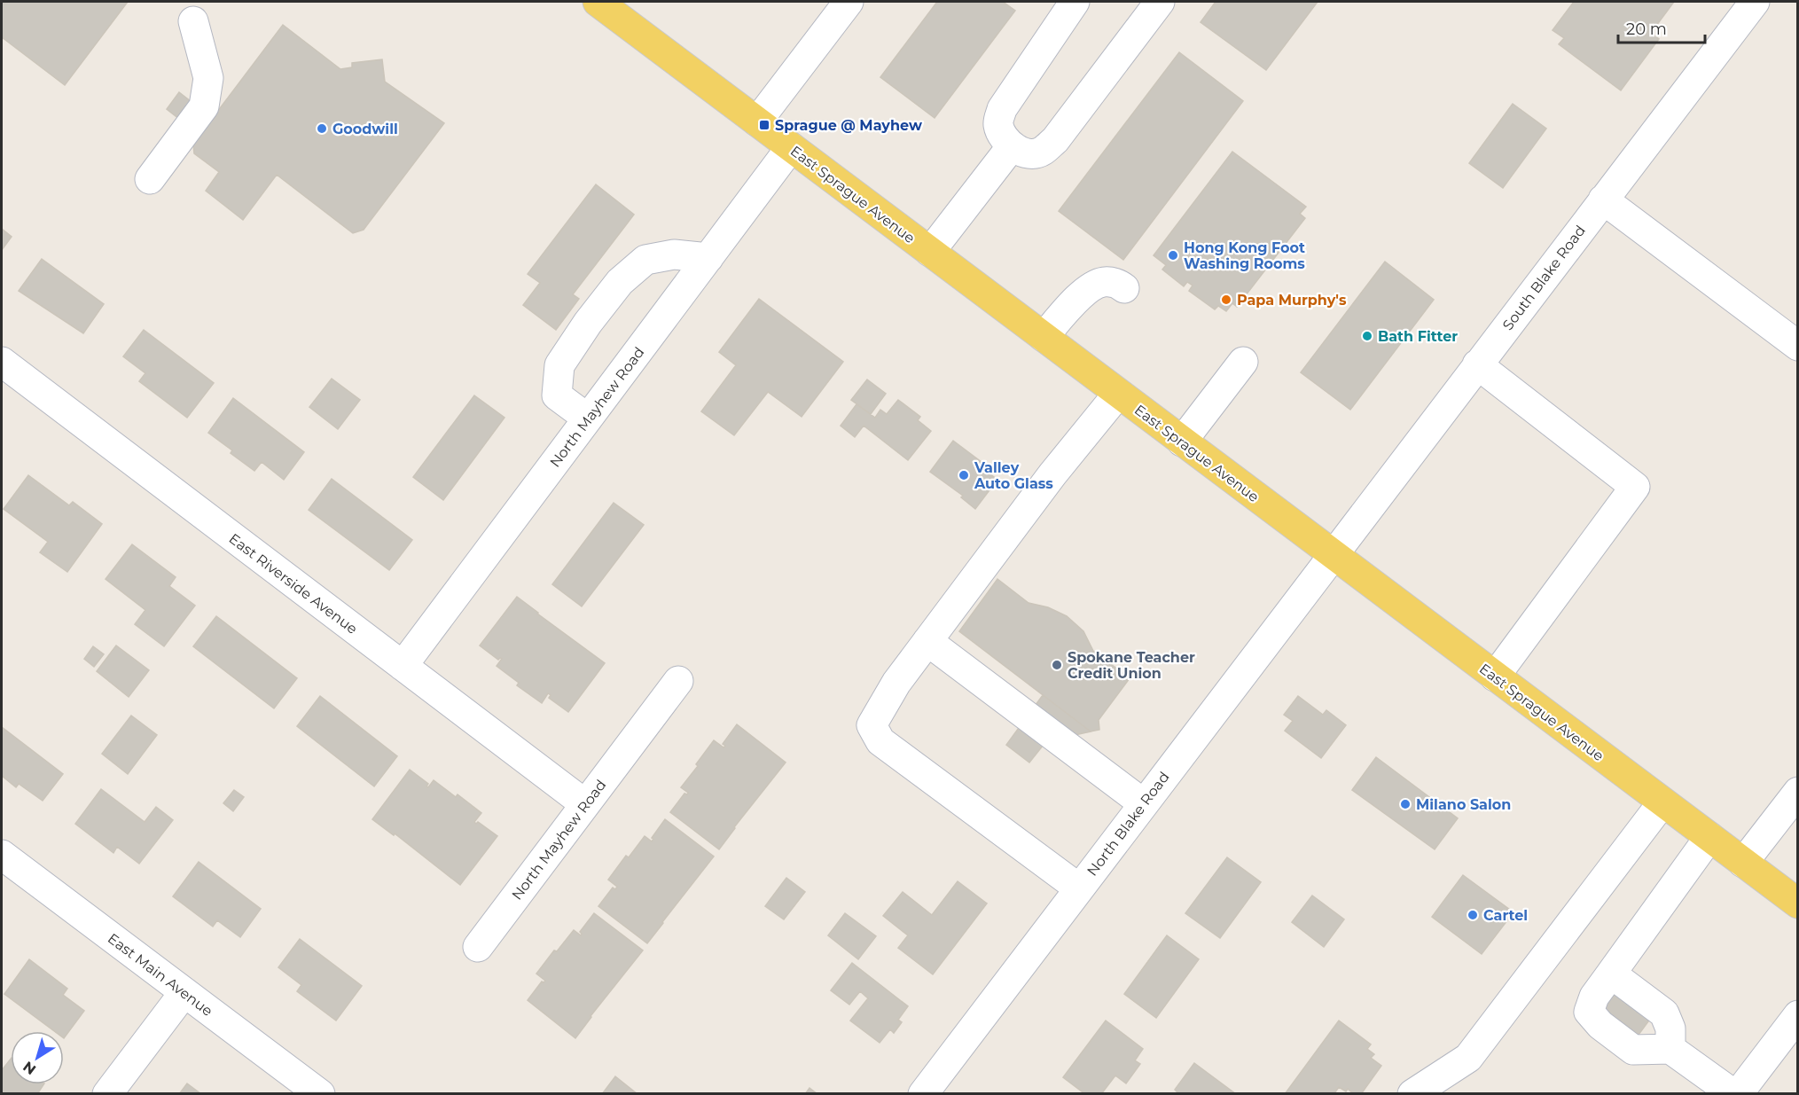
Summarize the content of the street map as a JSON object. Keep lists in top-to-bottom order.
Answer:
{
  "streets": {
    "main road": ["East Sprague Avenue"],
    "street": [
      "South Blake Road",
      "North Mayhew Road",
      "East Riverside Avenue",
      "North Blake Road",
      "East Main Avenue"
    ]
  },
  "crossings": [
    ["East Sprague Avenue", "South Blake Road"],
    ["East Sprague Avenue", "North Mayhew Road"],
    ["East Sprague Avenue", "North Blake Road"],
    ["South Blake Road", "North Blake Road"],
    ["North Mayhew Road", "East Riverside Avenue"]
  ],
  "places": {
    "transit": ["Sprague @ Mayhew"],
    "other": [
      "Goodwill",
      "Hong Kong Foot Washing Rooms",
      "Papa Murphy's",
      "Bath Fitter",
      "Valley Auto Glass",
      "Spokane Teacher Credit Union",
      "Milano Salon",
      "Cartel"
    ]
  },
  "scale_bar": "20 m",
  "north": "bottom left"
}
